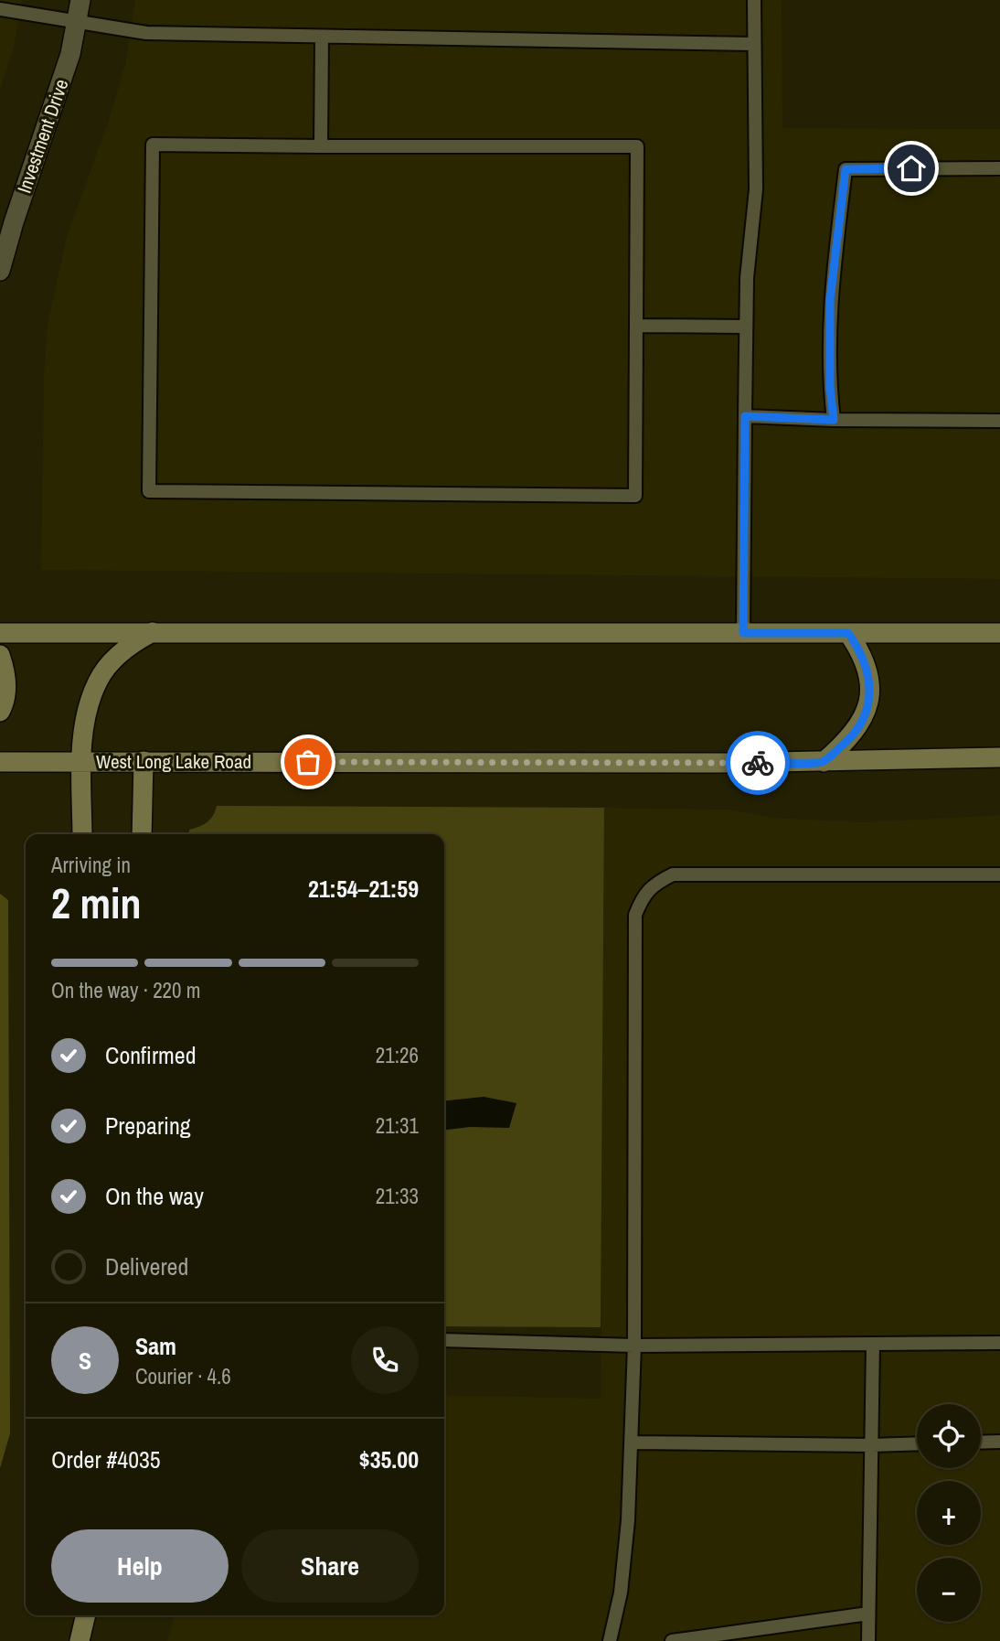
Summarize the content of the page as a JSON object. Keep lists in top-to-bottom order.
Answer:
{
  "streets": {
    "main road": ["West Long Lake Road"],
    "street": ["Investment Drive"]
  },
  "page": {
    "heading": ["2 min", "Arriving in", "21:54–21:59"],
    "panel": [
      "Sam",
      "Courier · 4.6",
      "Order #4035",
      "$35.00"
    ],
    "bar": "On the way · 220 m",
    "list": [
      ["Confirmed", "21:26"],
      ["Preparing", "21:31"],
      ["On the way", "21:33"],
      "Delivered"
    ],
    "round": "S",
    "map_buttons": ["+", "−"],
    "buttons": ["Help", "Share"]
  }
}
